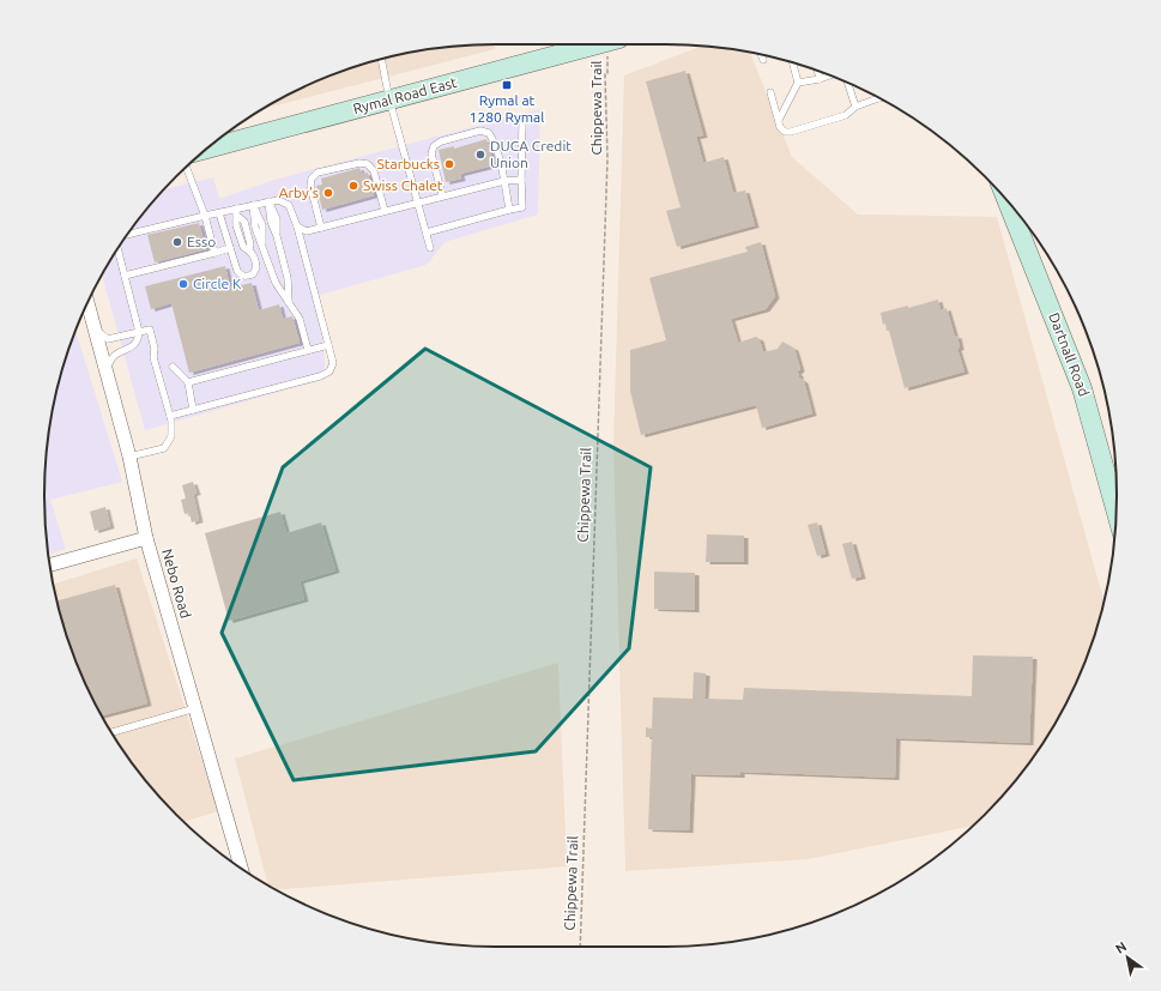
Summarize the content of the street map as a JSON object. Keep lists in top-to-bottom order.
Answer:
{
  "streets": {
    "main road": ["Rymal Road East", "Dartnall Road"],
    "street": ["Nebo Road"],
    "path": ["Chippewa Trail"]
  },
  "places": {
    "transit": ["Rymal at 1280 Rymal"],
    "other": [
      "DUCA Credit Union",
      "Starbucks",
      "Swiss Chalet",
      "Arby's",
      "Esso",
      "Circle K"
    ]
  },
  "north": "top left"
}
